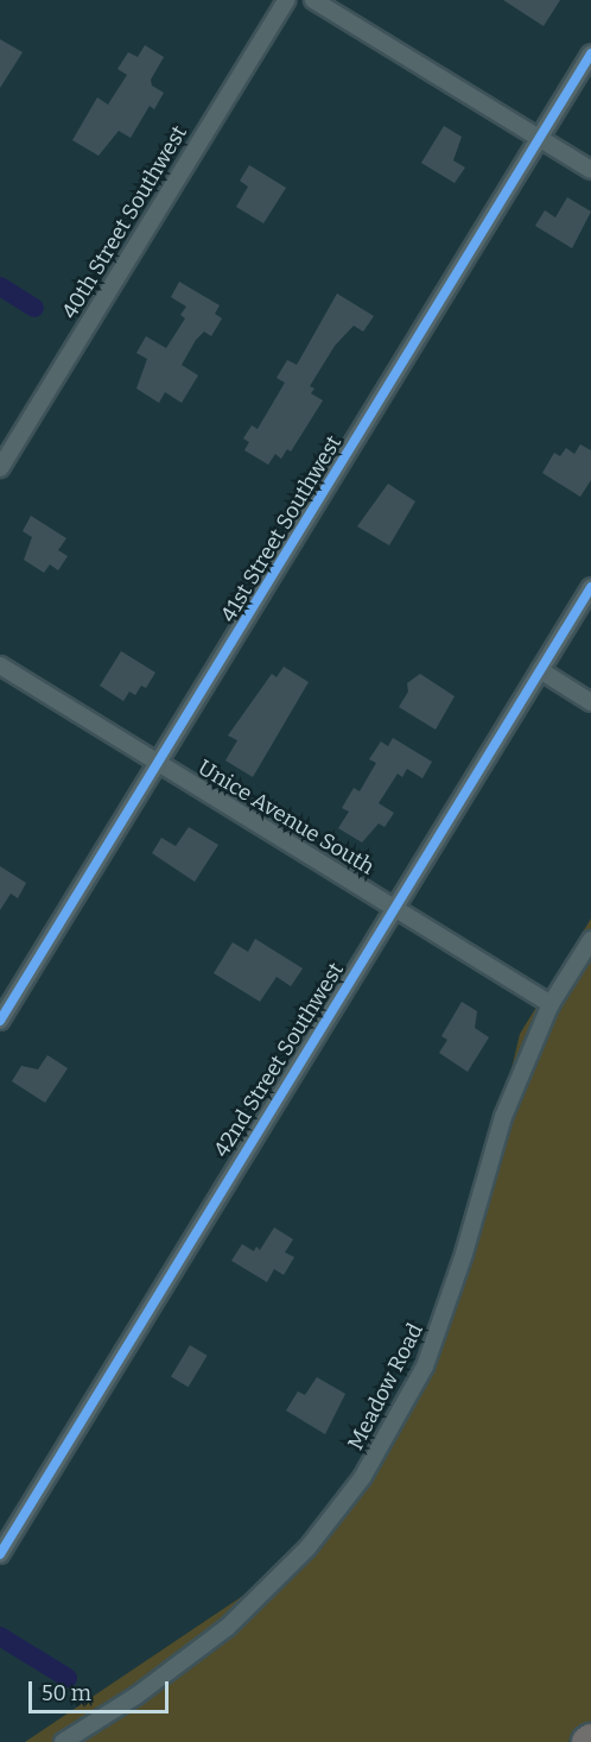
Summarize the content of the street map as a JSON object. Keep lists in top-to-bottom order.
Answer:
{
  "streets": {
    "street": [
      "40th Street Southwest",
      "41st Street Southwest",
      "Unice Avenue South",
      "42nd Street Southwest",
      "Meadow Road"
    ]
  },
  "crossings": [
    ["41st Street Southwest", "Unice Avenue South"],
    ["Unice Avenue South", "42nd Street Southwest"],
    ["Unice Avenue South", "Meadow Road"]
  ],
  "scale_bar": "50 m"
}
